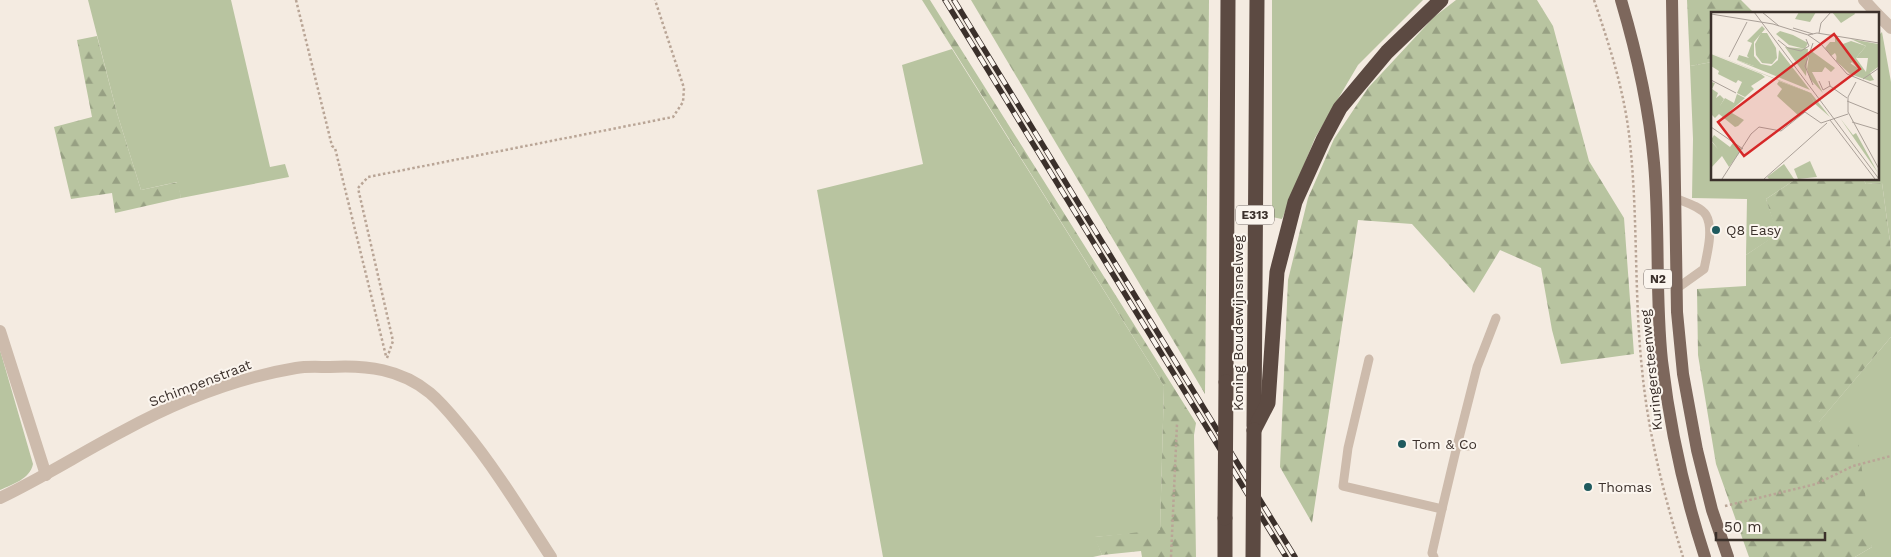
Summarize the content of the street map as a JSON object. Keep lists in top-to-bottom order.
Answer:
{
  "streets": {
    "highway": ["E313", "Koning Boudewijnsnelweg"],
    "main road": ["N2", "Kuringersteenweg"],
    "street": ["Schimpenstraat"]
  },
  "places": ["Q8 Easy", "Tom & Co", "Thomas"],
  "scale_bar": "50 m"
}
